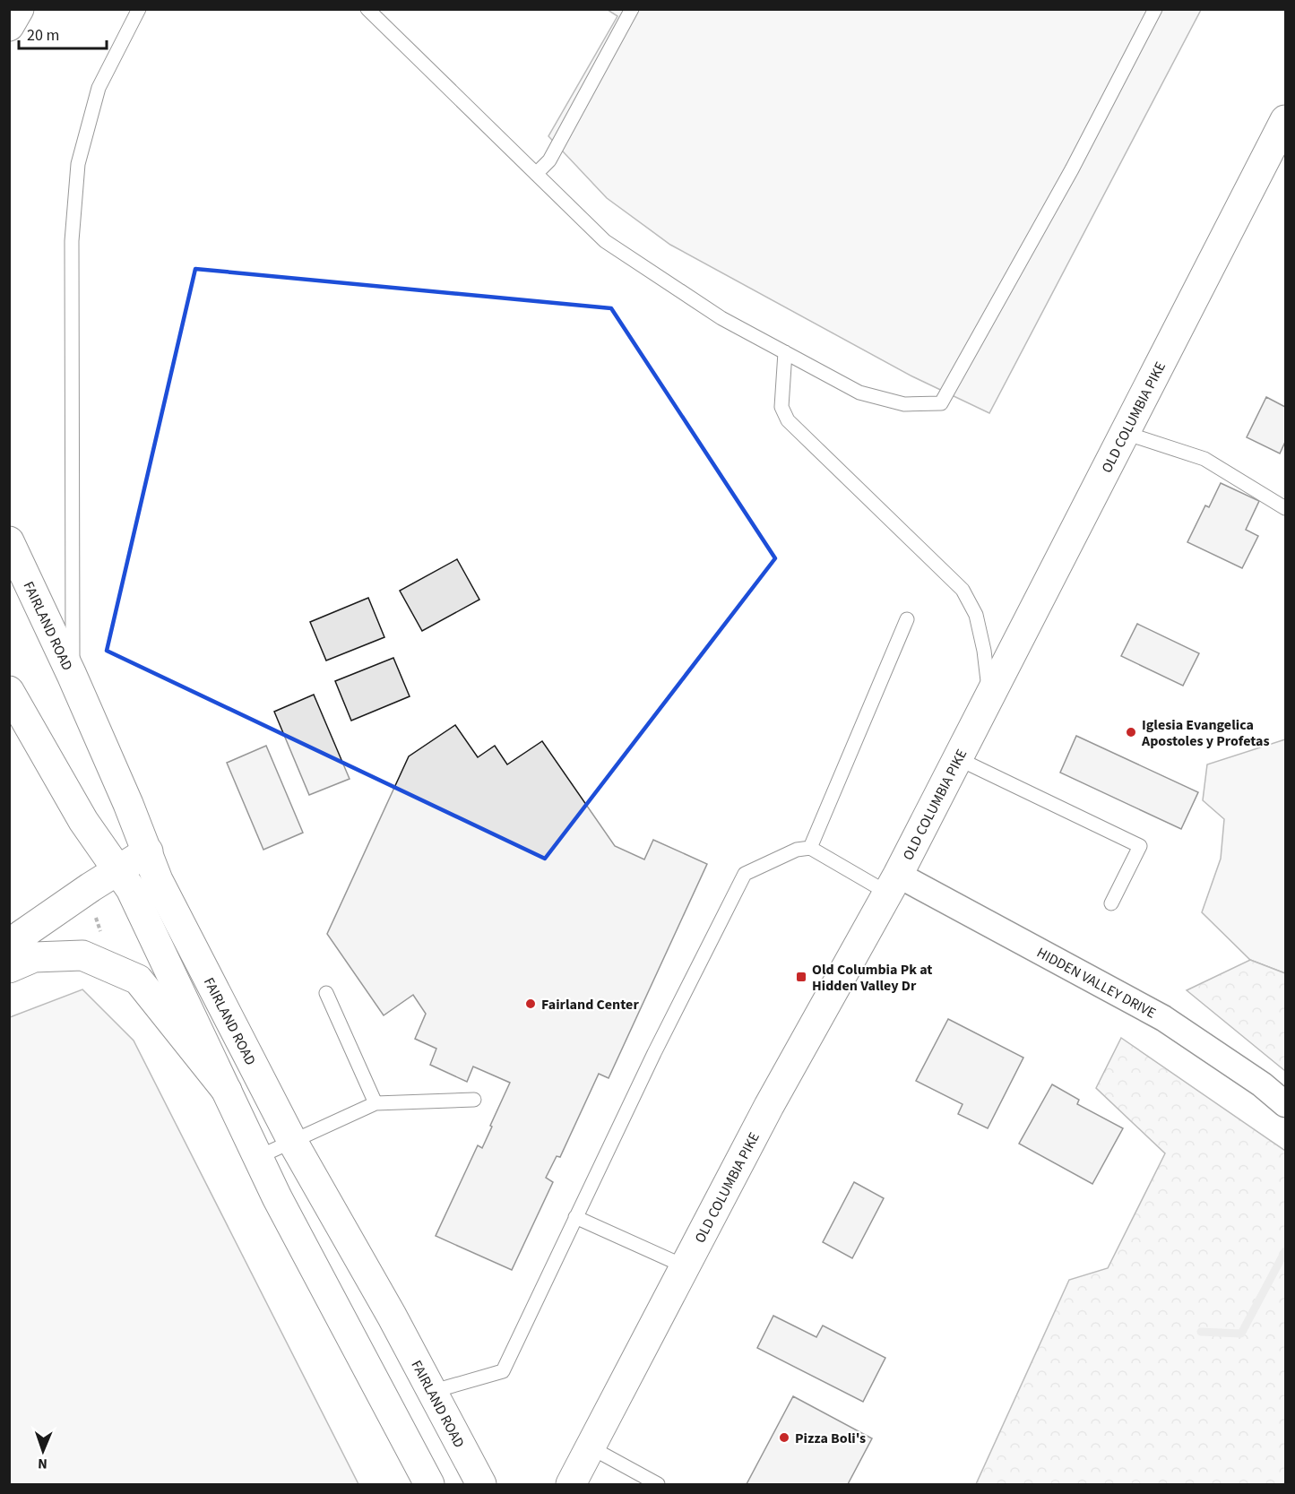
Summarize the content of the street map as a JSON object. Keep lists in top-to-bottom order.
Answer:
{
  "streets": {
    "main road": ["OLD COLUMBIA PIKE", "FAIRLAND ROAD"],
    "street": ["HIDDEN VALLEY DRIVE"]
  },
  "crossings": [
    ["OLD COLUMBIA PIKE", "HIDDEN VALLEY DRIVE"]
  ],
  "places": {
    "other": ["Iglesia Evangelica Apostoles y Profetas", "Fairland Center", "Pizza Boli's"],
    "transit": ["Old Columbia Pk at Hidden Valley Dr"]
  },
  "scale_bar": "20 m",
  "north": "bottom"
}
